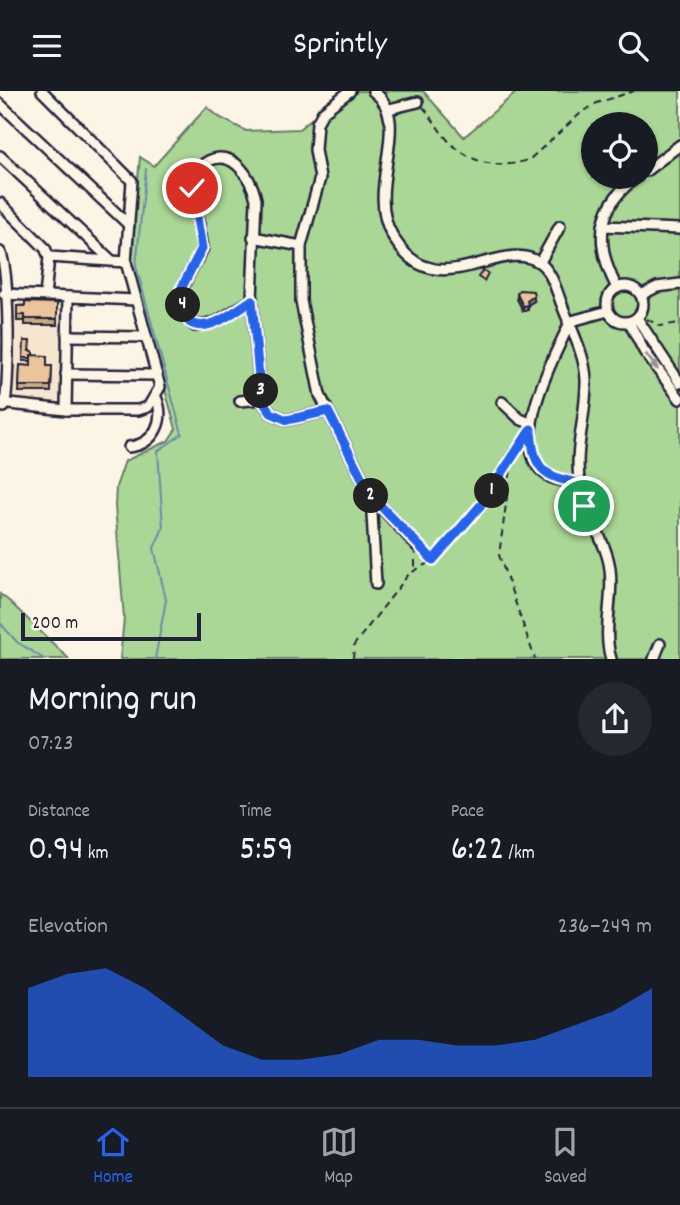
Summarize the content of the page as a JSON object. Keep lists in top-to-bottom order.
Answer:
{
  "scale_bar": "200 m",
  "page": {
    "header": "Sprintly",
    "pins": [
      "4",
      "3",
      "1",
      "2"
    ],
    "scale": "200 m",
    "heading": ["Morning run", "07:23"],
    "stats": [
      ["Distance", "0.94 km"],
      ["Time", "5:59"],
      ["Pace", "6:22 /km"]
    ],
    "chart": ["Elevation", "236–249 m"],
    "tabs": ["Home", "Map", "Saved"]
  }
}
